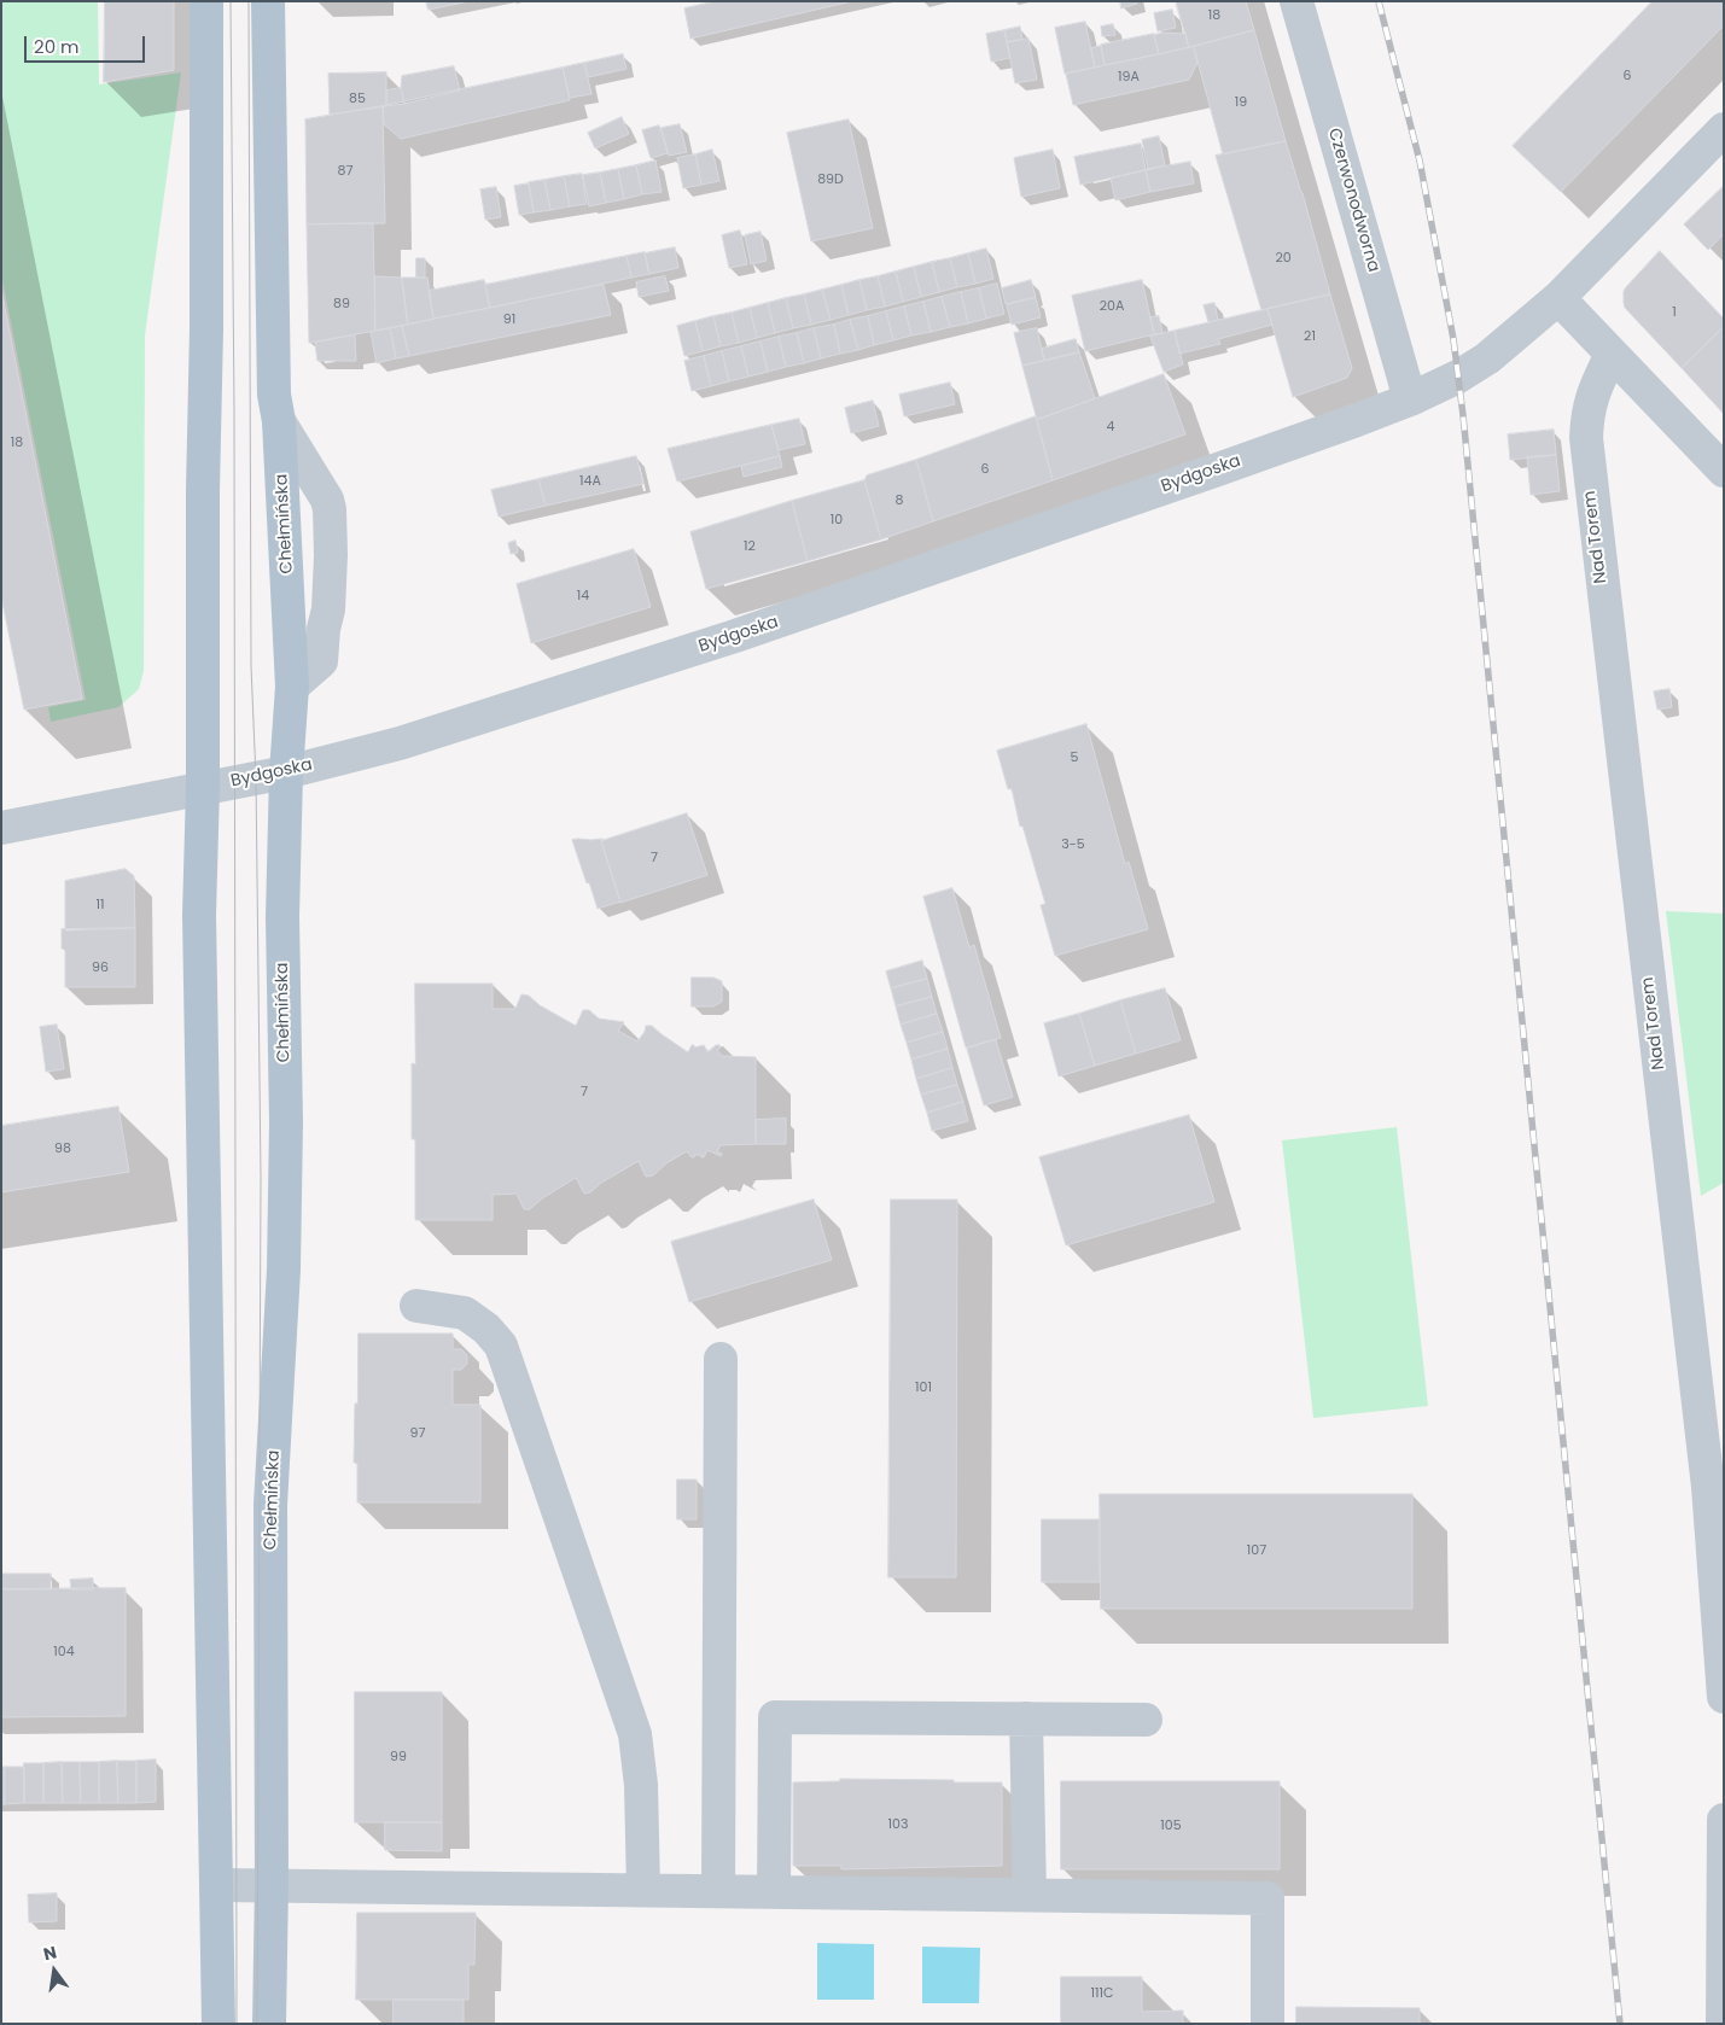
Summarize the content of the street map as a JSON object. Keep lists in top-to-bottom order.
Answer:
{
  "streets": {
    "main road": ["Chełmińska"],
    "street": ["Czerwonodworna", "Bydgoska", "Nad Torem"]
  },
  "crossings": [
    ["Czerwonodworna", "Bydgoska"],
    ["Bydgoska", "Chełmińska"]
  ],
  "house_numbers": [
    "18",
    "6",
    "19A",
    "85",
    "19",
    "87",
    "89D",
    "20",
    "89",
    "20A",
    "1",
    "91",
    "21",
    "4",
    "18",
    "6",
    "14A",
    "8",
    "10",
    "12",
    "14",
    "5",
    "3-5",
    "7",
    "11",
    "96",
    "7",
    "98",
    "101",
    "97",
    "107",
    "104",
    "99",
    "103",
    "105",
    "111C"
  ],
  "scale_bar": "20 m",
  "north": "top"
}
